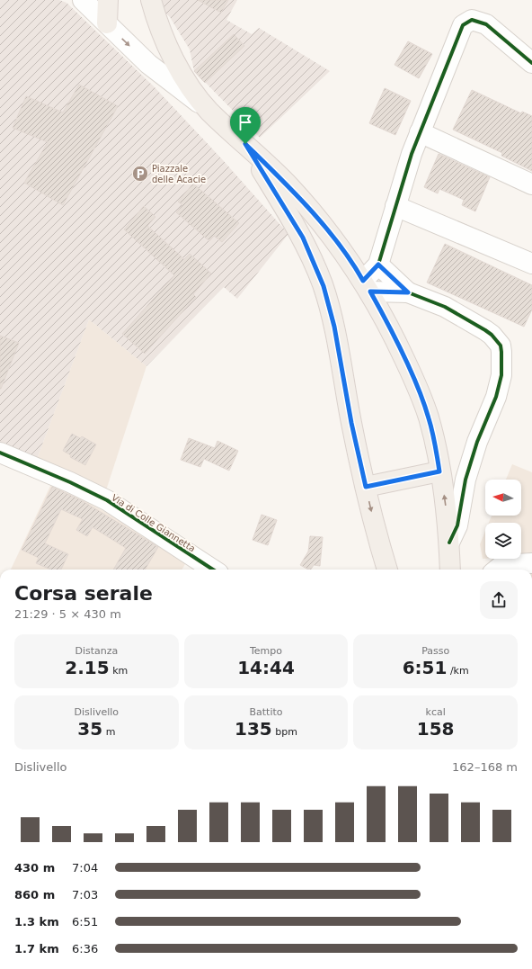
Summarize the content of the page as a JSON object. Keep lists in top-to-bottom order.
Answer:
{
  "streets": {
    "street": ["Via di Colle Giannetta"]
  },
  "places": {
    "parking": ["Piazzale delle Acacie"]
  },
  "north": "left",
  "page": {
    "heading": ["Corsa serale", "21:29 · 5 × 430 m"],
    "stats": [
      ["Distanza", "2.15 km"],
      ["Tempo", "14:44"],
      ["Passo", "6:51 /km"],
      ["Dislivello", "35 m"],
      ["Battito", "135 bpm"],
      ["kcal", "158"]
    ],
    "chart": ["Dislivello", "162–168 m"],
    "list": [
      {
        "name": "430 m",
        "note": "7:04"
      },
      {
        "name": "860 m",
        "note": "7:03"
      },
      {
        "name": "1.3 km",
        "note": "6:51"
      },
      {
        "name": "1.7 km",
        "note": "6:36"
      }
    ]
  }
}
